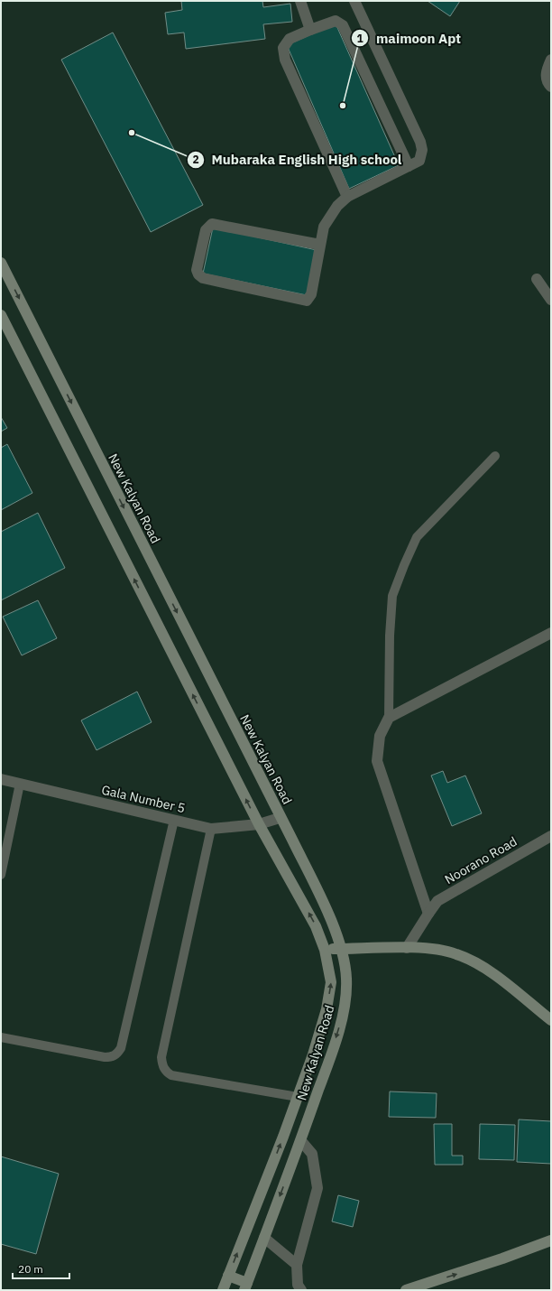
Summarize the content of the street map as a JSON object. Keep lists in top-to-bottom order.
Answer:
{
  "streets": {
    "street": ["New Kalyan Road", "Gala Number 5", "Noorano Road"]
  },
  "crossings": [
    ["New Kalyan Road", "Gala Number 5"]
  ],
  "places": ["maimoon Apt", "Mubaraka English High school"],
  "scale_bar": "20 m"
}
